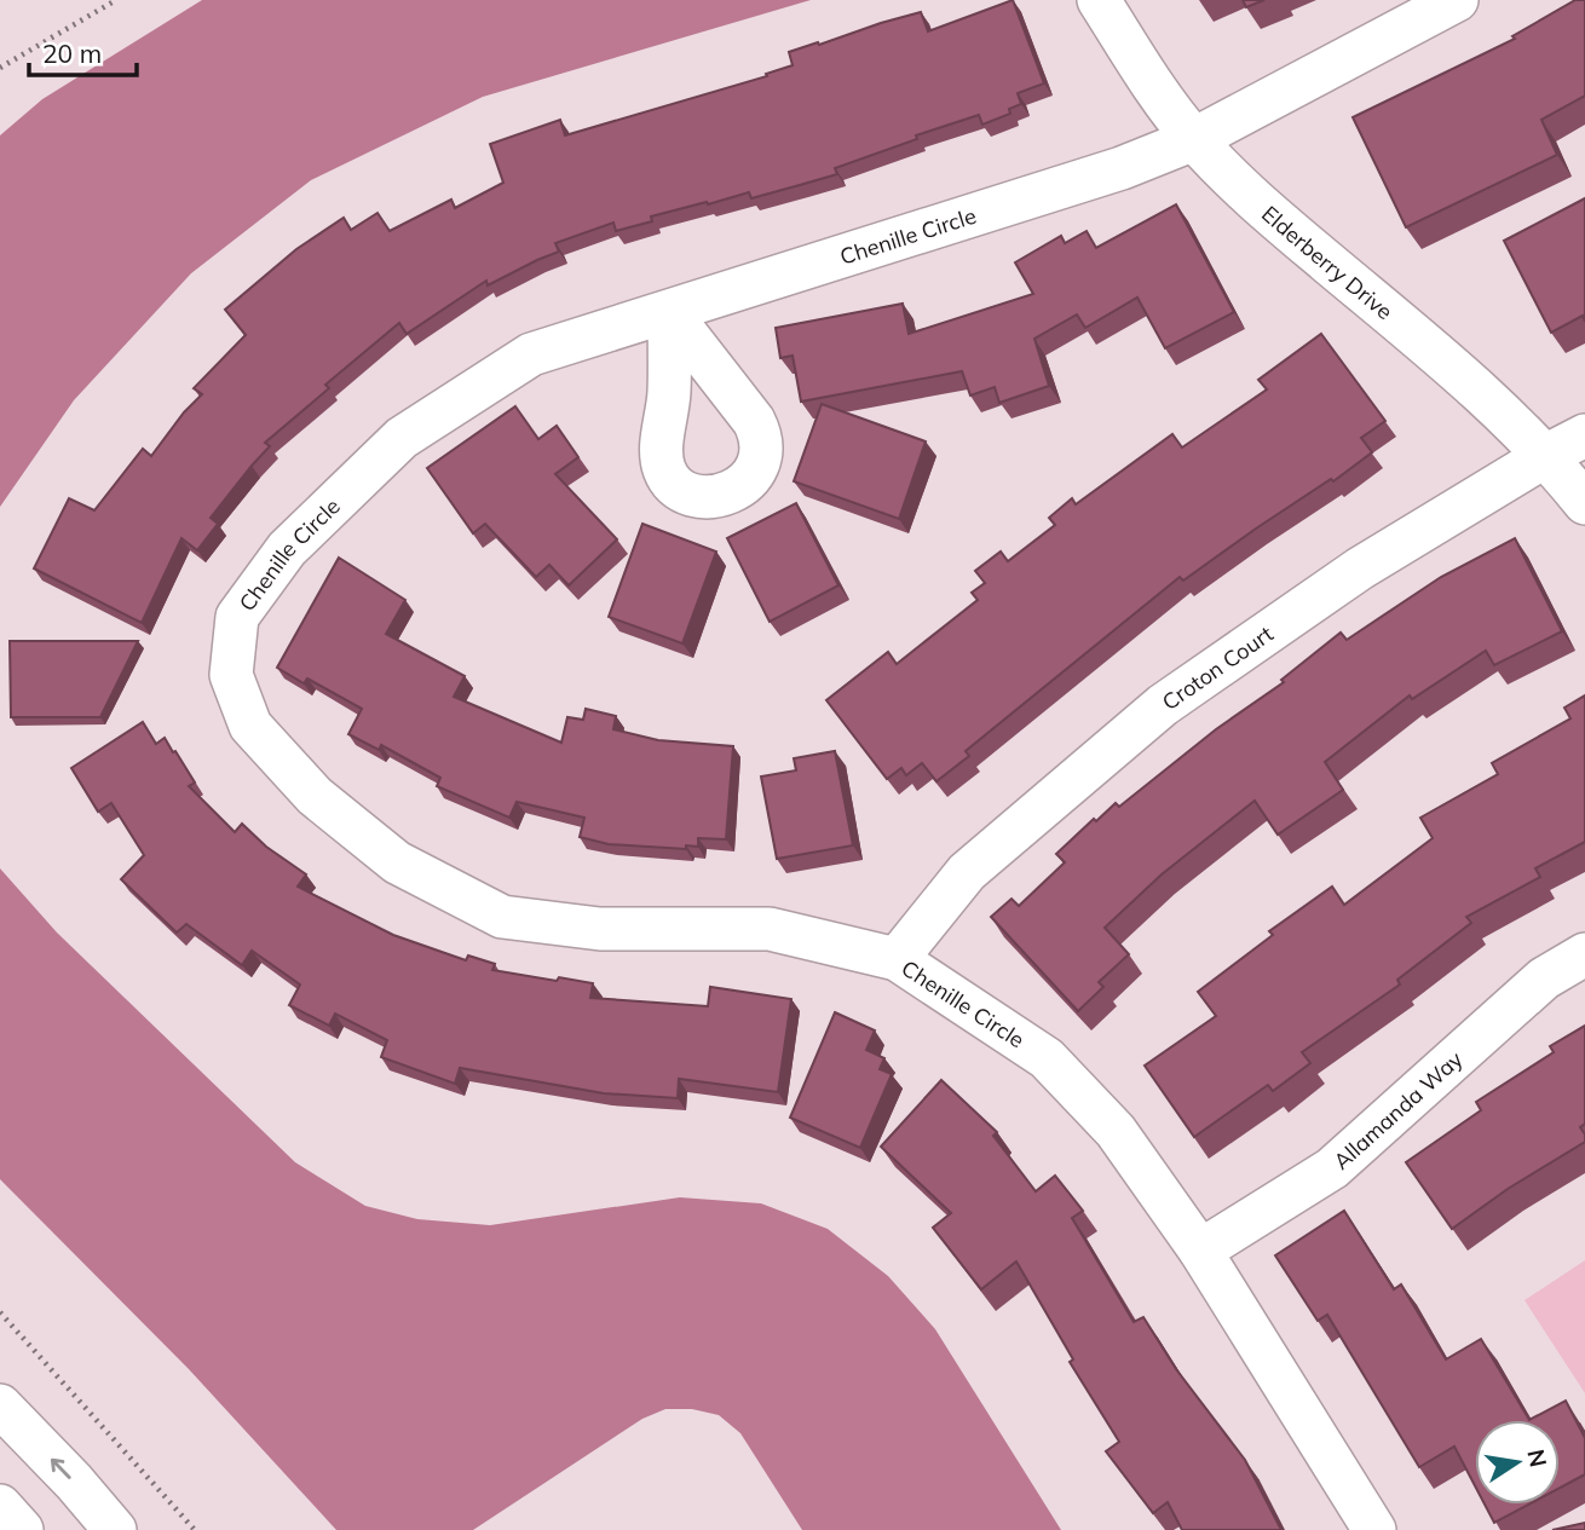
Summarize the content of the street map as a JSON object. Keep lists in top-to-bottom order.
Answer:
{
  "streets": {
    "street": [
      "Chenille Circle",
      "Elderberry Drive",
      "Croton Court",
      "Allamanda Way"
    ]
  },
  "crossings": [
    ["Chenille Circle", "Elderberry Drive"],
    ["Chenille Circle", "Croton Court"],
    ["Chenille Circle", "Allamanda Way"],
    ["Elderberry Drive", "Croton Court"]
  ],
  "scale_bar": "20 m",
  "north": "right"
}
